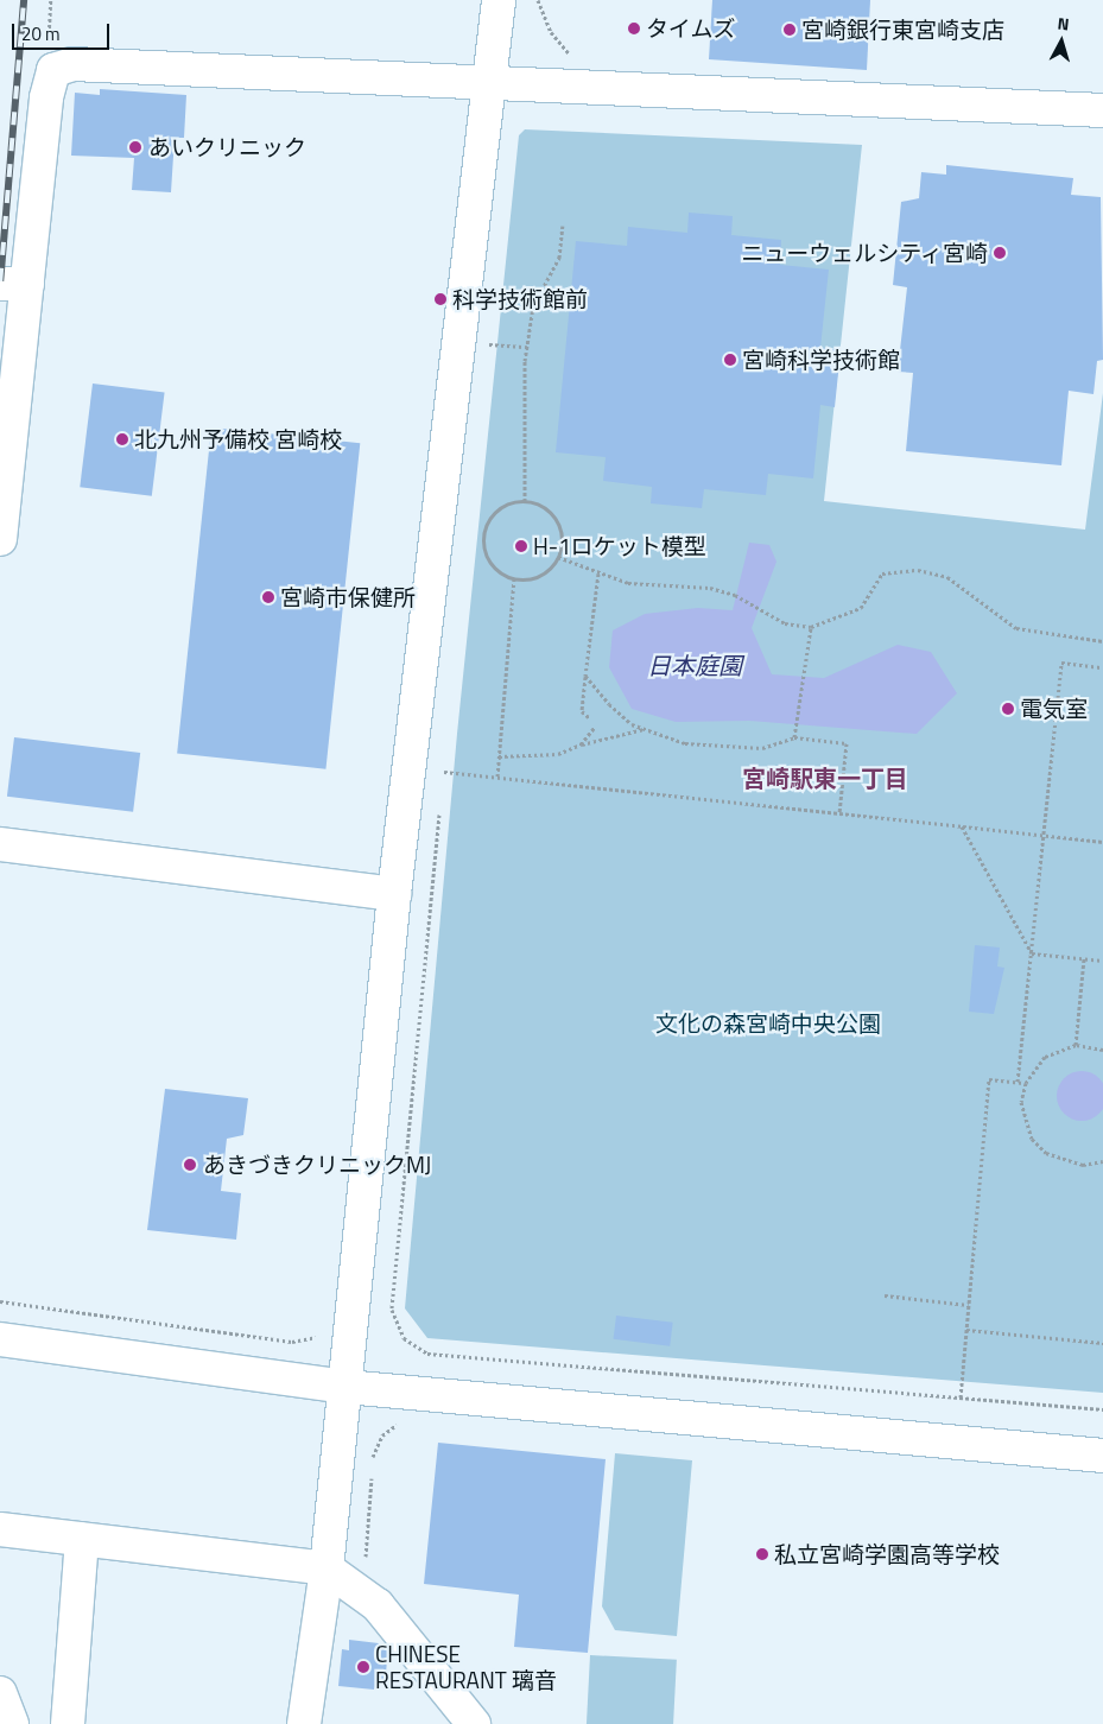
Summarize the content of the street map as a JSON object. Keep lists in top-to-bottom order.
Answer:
{
  "districts": ["宮崎駅東一丁目"],
  "water": ["日本庭園"],
  "parks": ["文化の森宮崎中央公園"],
  "places": [
    "タイムズ",
    "宮崎銀行東宮崎支店",
    "あいクリニック",
    "ニューウェルシティ宮崎",
    "科学技術館前",
    "宮崎科学技術館",
    "北九州予備校 宮崎校",
    "H-1ロケット模型",
    "宮崎市保健所",
    "電気室",
    "あきづきクリニックMJ",
    "私立宮崎学園高等学校",
    "CHINESE RESTAURANT 璃音"
  ],
  "scale_bar": "20 m",
  "north": "top"
}
